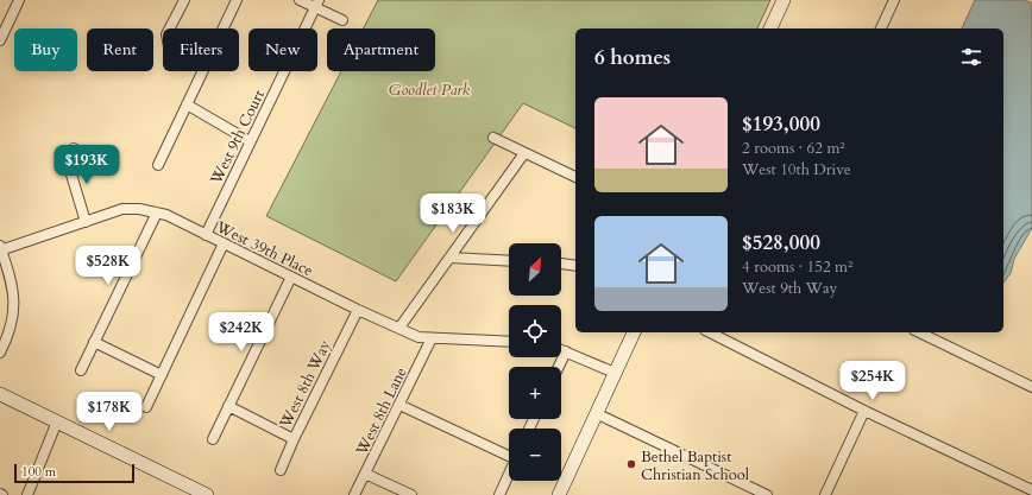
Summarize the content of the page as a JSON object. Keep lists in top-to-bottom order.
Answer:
{
  "streets": {
    "street": [
      "West 9th Court",
      "West 39th Place",
      "West 8th Way",
      "West 8th Lane"
    ]
  },
  "crossings": [
    ["West 9th Court", "West 39th Place"],
    ["West 39th Place", "West 8th Way"],
    ["West 39th Place", "West 8th Lane"]
  ],
  "parks": ["Goodlet Park"],
  "places": ["Bethel Baptist Christian School"],
  "scale_bar": "100 m",
  "north": "top right",
  "page": {
    "chip": [
      "Buy",
      "Rent",
      "Filters",
      "New",
      "Apartment"
    ],
    "heading": "6 homes",
    "list": [
      {
        "name": "$193,000",
        "note": "2 rooms · 62 m² · West 10th Drive"
      },
      {
        "name": "$528,000",
        "note": "4 rooms · 152 m² · West 9th Way"
      }
    ],
    "price": [
      "$193K",
      "$183K",
      "$528K",
      "$242K",
      "$254K",
      "$178K"
    ],
    "map_buttons": ["+", "−"],
    "scale": "100 m"
  }
}
